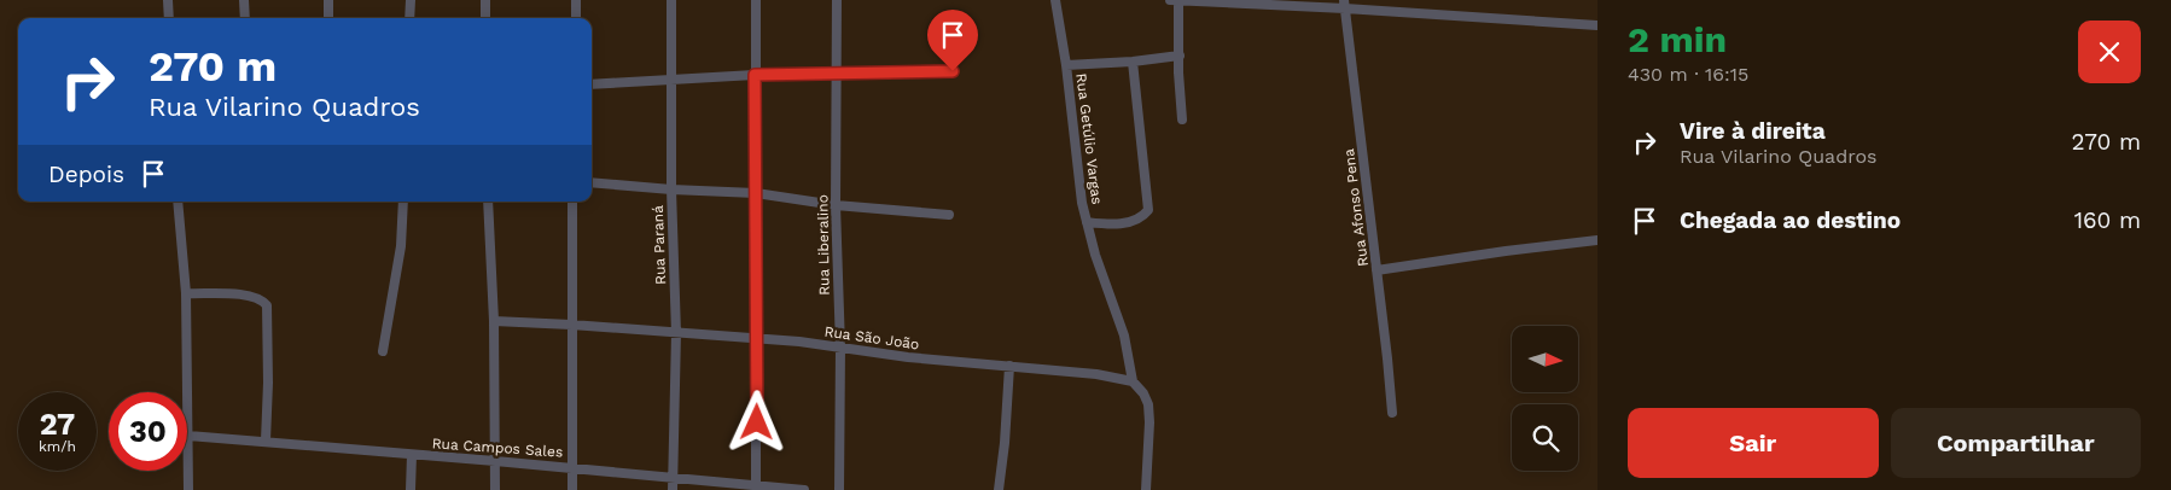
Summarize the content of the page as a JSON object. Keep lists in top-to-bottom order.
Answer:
{
  "streets": {
    "street": [
      "Rua Getúlio Vargas",
      "Rua Afonso Pena",
      "Rua Paraná",
      "Rua Liberalino",
      "Rua São João",
      "Rua Campos Sales"
    ]
  },
  "crossings": [
    ["Rua Getúlio Vargas", "Rua São João"],
    ["Rua Paraná", "Rua São João"],
    ["Rua Paraná", "Rua Campos Sales"],
    ["Rua Liberalino", "Rua São João"]
  ],
  "north": "right",
  "page": {
    "heading": ["2 min", "430 m · 16:15"],
    "turn": ["270 m", "Rua Vilarino Quadros"],
    "list": [
      {
        "name": "Vire à direita",
        "note": "Rua Vilarino Quadros",
        "value": "270 m"
      },
      {
        "name": "Chegada ao destino",
        "value": "160 m"
      }
    ],
    "then": "Depois",
    "speed": "27 km/h",
    "limit": "30",
    "buttons": ["Sair", "Compartilhar"]
  }
}
